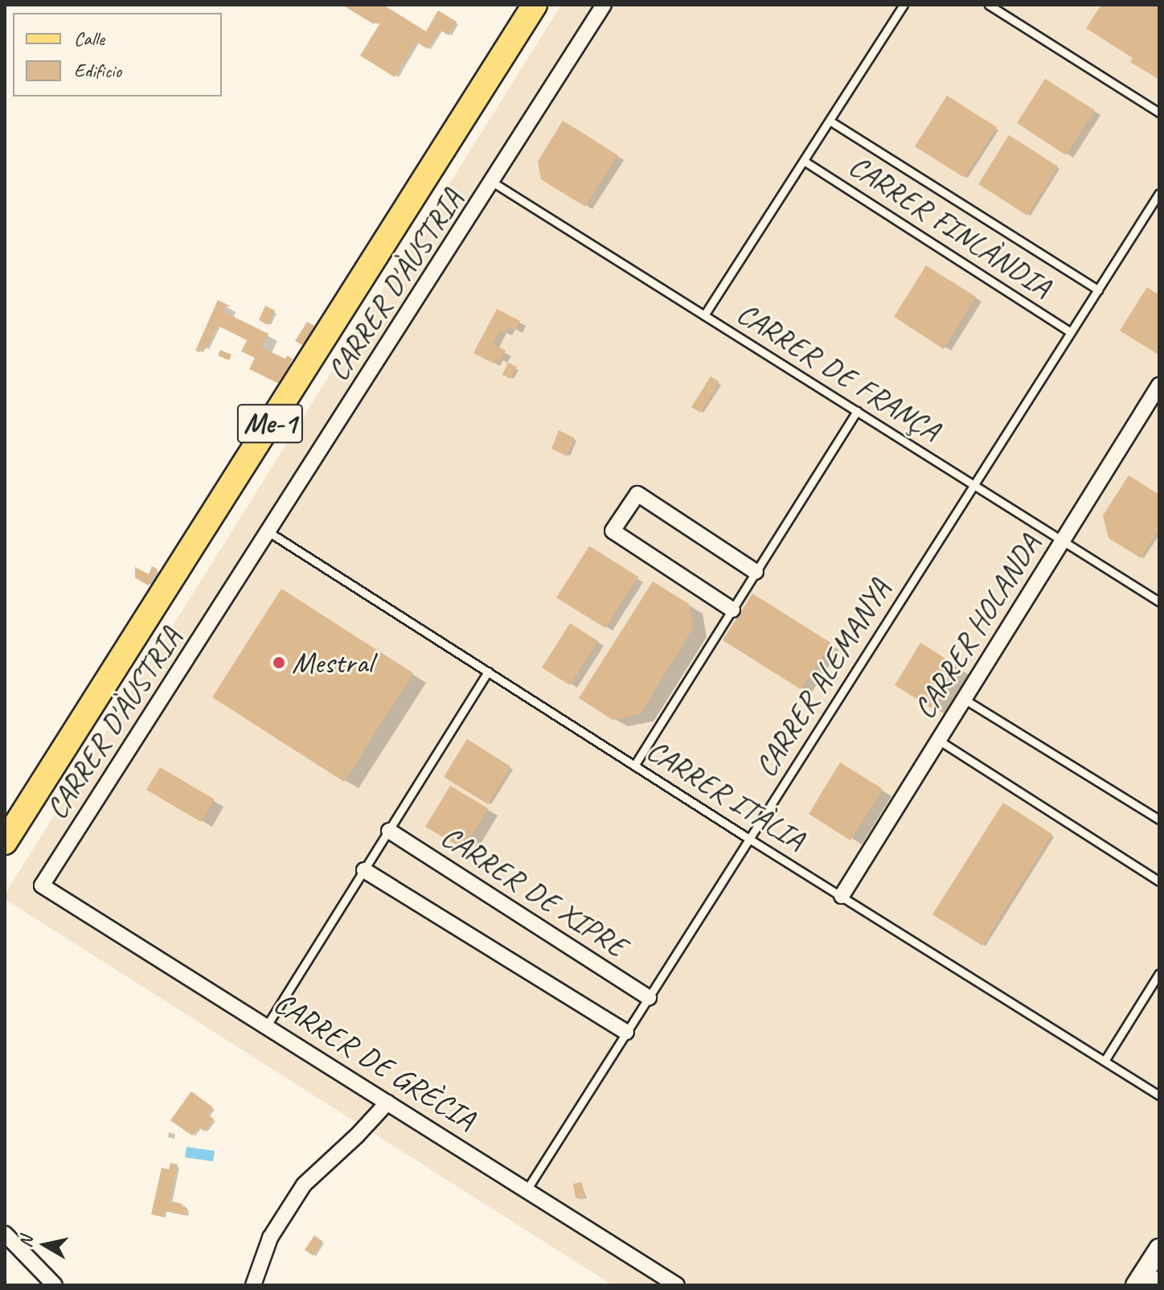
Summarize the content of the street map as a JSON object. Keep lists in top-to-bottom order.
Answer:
{
  "streets": {
    "main road": ["Me-1"],
    "street": [
      "CARRER D'ÀUSTRIA",
      "CARRER HOLANDA",
      "CARRER DE XIPRE",
      "CARRER DE GRÈCIA"
    ],
    "lane": [
      "CARRER FINLÀNDIA",
      "CARRER DE FRANÇA",
      "CARRER ALEMANYA",
      "CARRER ITÀLIA"
    ]
  },
  "crossings": [
    ["CARRER FINLÀNDIA", "CARRER DE FRANÇA"],
    ["CARRER FINLÀNDIA", "CARRER ALEMANYA"],
    ["CARRER D'ÀUSTRIA", "CARRER DE FRANÇA"],
    ["CARRER D'ÀUSTRIA", "CARRER ITÀLIA"],
    ["CARRER D'ÀUSTRIA", "CARRER DE GRÈCIA"],
    ["CARRER DE FRANÇA", "CARRER HOLANDA"],
    ["CARRER DE FRANÇA", "CARRER ALEMANYA"],
    ["CARRER HOLANDA", "CARRER ITÀLIA"],
    ["CARRER ALEMANYA", "CARRER ITÀLIA"],
    ["CARRER ALEMANYA", "CARRER DE XIPRE"],
    ["CARRER ALEMANYA", "CARRER DE GRÈCIA"]
  ],
  "places": ["Mestral"],
  "legend": ["Calle", "Edificio"],
  "north": "left"
}
